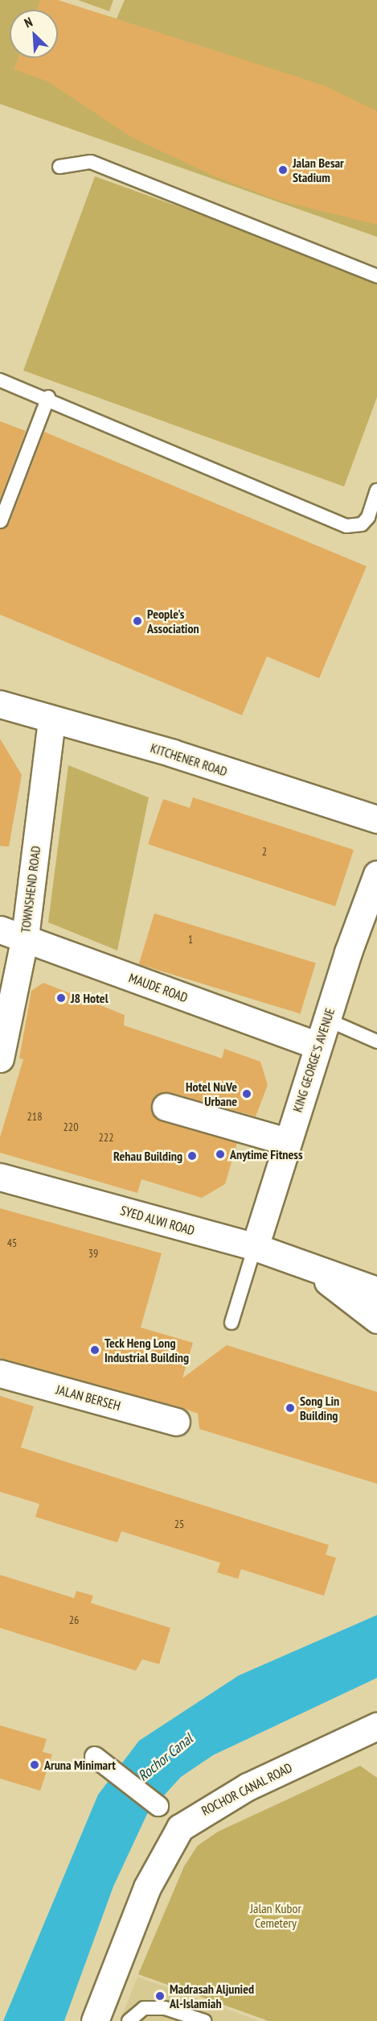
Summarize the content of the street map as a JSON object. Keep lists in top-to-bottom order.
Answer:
{
  "streets": {
    "street": [
      "KITCHENER ROAD",
      "TOWNSHEND ROAD",
      "MAUDE ROAD",
      "KING GEORGE'S AVENUE",
      "SYED ALWI ROAD",
      "JALAN BERSEH",
      "ROCHOR CANAL ROAD"
    ]
  },
  "crossings": [
    ["KITCHENER ROAD", "TOWNSHEND ROAD"],
    ["TOWNSHEND ROAD", "MAUDE ROAD"],
    ["MAUDE ROAD", "KING GEORGE'S AVENUE"],
    ["KING GEORGE'S AVENUE", "SYED ALWI ROAD"]
  ],
  "water": ["Rochor Canal"],
  "parks": ["Jalan Kubor Cemetery"],
  "places": [
    "Jalan Besar Stadium",
    "People's Association",
    "J8 Hotel",
    "Hotel NuVe Urbane",
    "Anytime Fitness",
    "Rehau Building",
    "Teck Heng Long Industrial Building",
    "Song Lin Building",
    "Aruna Minimart",
    "Madrasah Aljunied Al-Islamiah"
  ],
  "house_numbers": [
    "2",
    "1",
    "218",
    "220",
    "222",
    "45",
    "39",
    "25",
    "26"
  ],
  "north": "top left"
}
